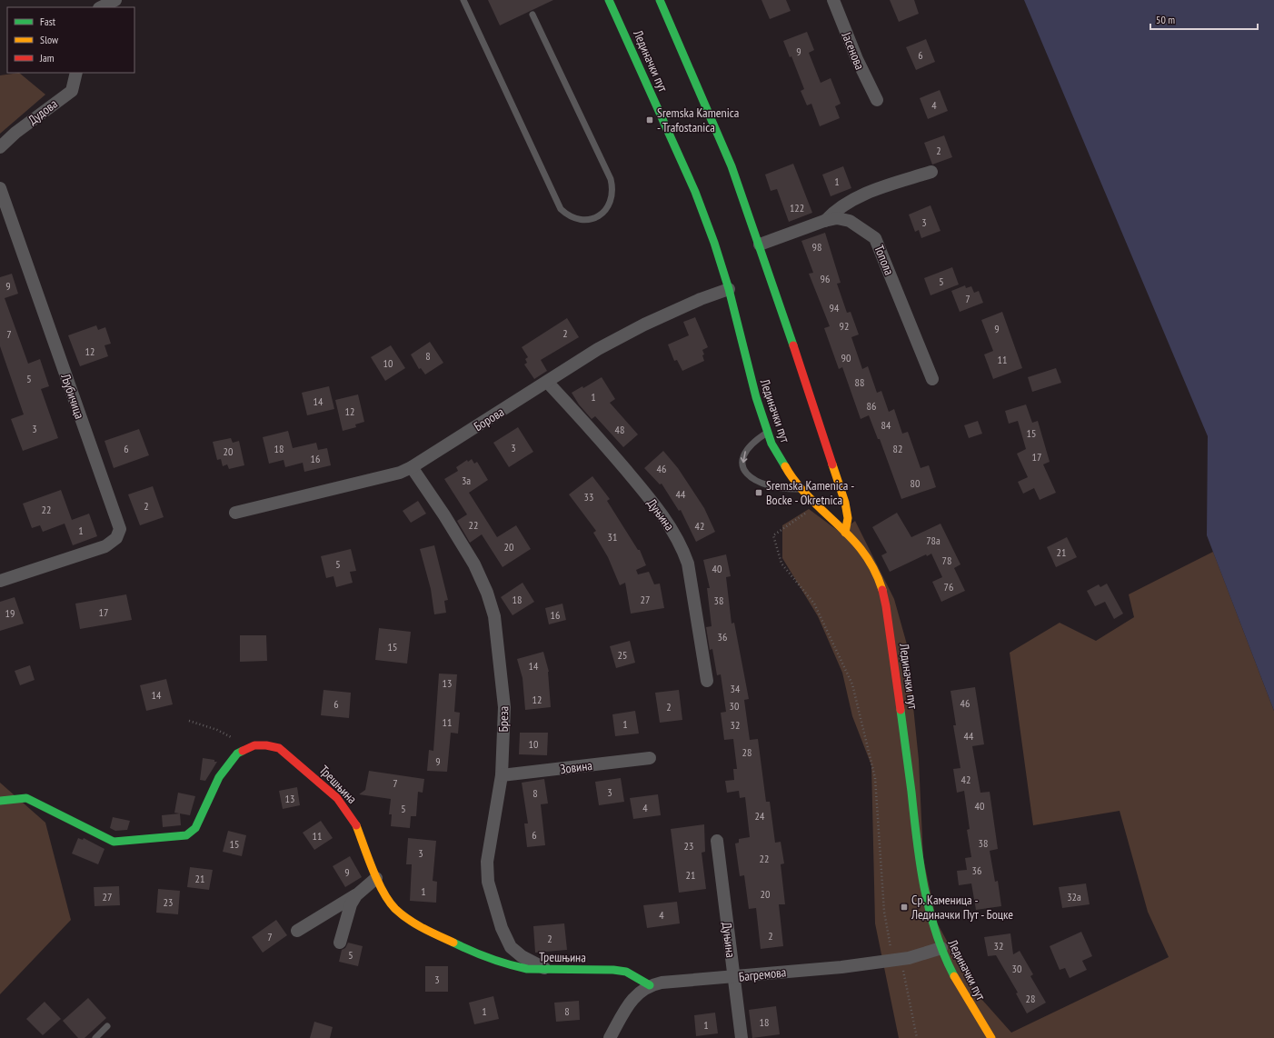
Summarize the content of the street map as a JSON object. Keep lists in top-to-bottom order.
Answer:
{
  "streets": {
    "street": [
      "Јасенова",
      "Лединачки пут",
      "Дудова",
      "Топола",
      "Љубичица",
      "Борова",
      "Дуњина",
      "Бреза",
      "Зовина",
      "Трешњина",
      "Багремова"
    ]
  },
  "crossings": [
    ["Лединачки пут", "Борова"],
    ["Лединачки пут", "Багремова"],
    ["Борова", "Дуњина"],
    ["Борова", "Бреза"],
    ["Дуњина", "Багремова"],
    ["Бреза", "Зовина"],
    ["Бреза", "Трешњина"],
    ["Трешњина", "Багремова"]
  ],
  "places": {
    "transit": ["Sremska Kamenica - Trafostanica", "Sremska Kamenica - Bocke - Okretnica", "Ср. Каменица - Лединачки Пут - Боцке"]
  },
  "house_numbers": [
    "9",
    "6",
    "4",
    "2",
    "1",
    "122",
    "3",
    "98",
    "96",
    "5",
    "9",
    "7",
    "94",
    "92",
    "9",
    "2",
    "7",
    "12",
    "8",
    "90",
    "11",
    "10",
    "5",
    "88",
    "1",
    "14",
    "86",
    "12",
    "84",
    "3",
    "48",
    "15",
    "3",
    "6",
    "18",
    "82",
    "20",
    "17",
    "16",
    "46",
    "3a",
    "80",
    "44",
    "33",
    "2",
    "22",
    "22",
    "42",
    "1",
    "31",
    "78a",
    "20",
    "21",
    "78",
    "5",
    "40",
    "76",
    "18",
    "27",
    "38",
    "17",
    "19",
    "16",
    "36",
    "15",
    "25",
    "14",
    "13",
    "34",
    "14",
    "12",
    "46",
    "6",
    "30",
    "2",
    "11",
    "1",
    "32",
    "44",
    "10",
    "28",
    "9",
    "42",
    "7",
    "3",
    "8",
    "13",
    "40",
    "4",
    "5",
    "24",
    "6",
    "11",
    "38",
    "15",
    "23",
    "3",
    "22",
    "36",
    "9",
    "21",
    "21",
    "1",
    "20",
    "27",
    "32a",
    "23",
    "4",
    "2",
    "7",
    "2",
    "32",
    "5",
    "30",
    "3",
    "28",
    "1",
    "8",
    "18",
    "1"
  ],
  "legend": ["Fast", "Slow", "Jam"],
  "scale_bar": "50 m"
}
